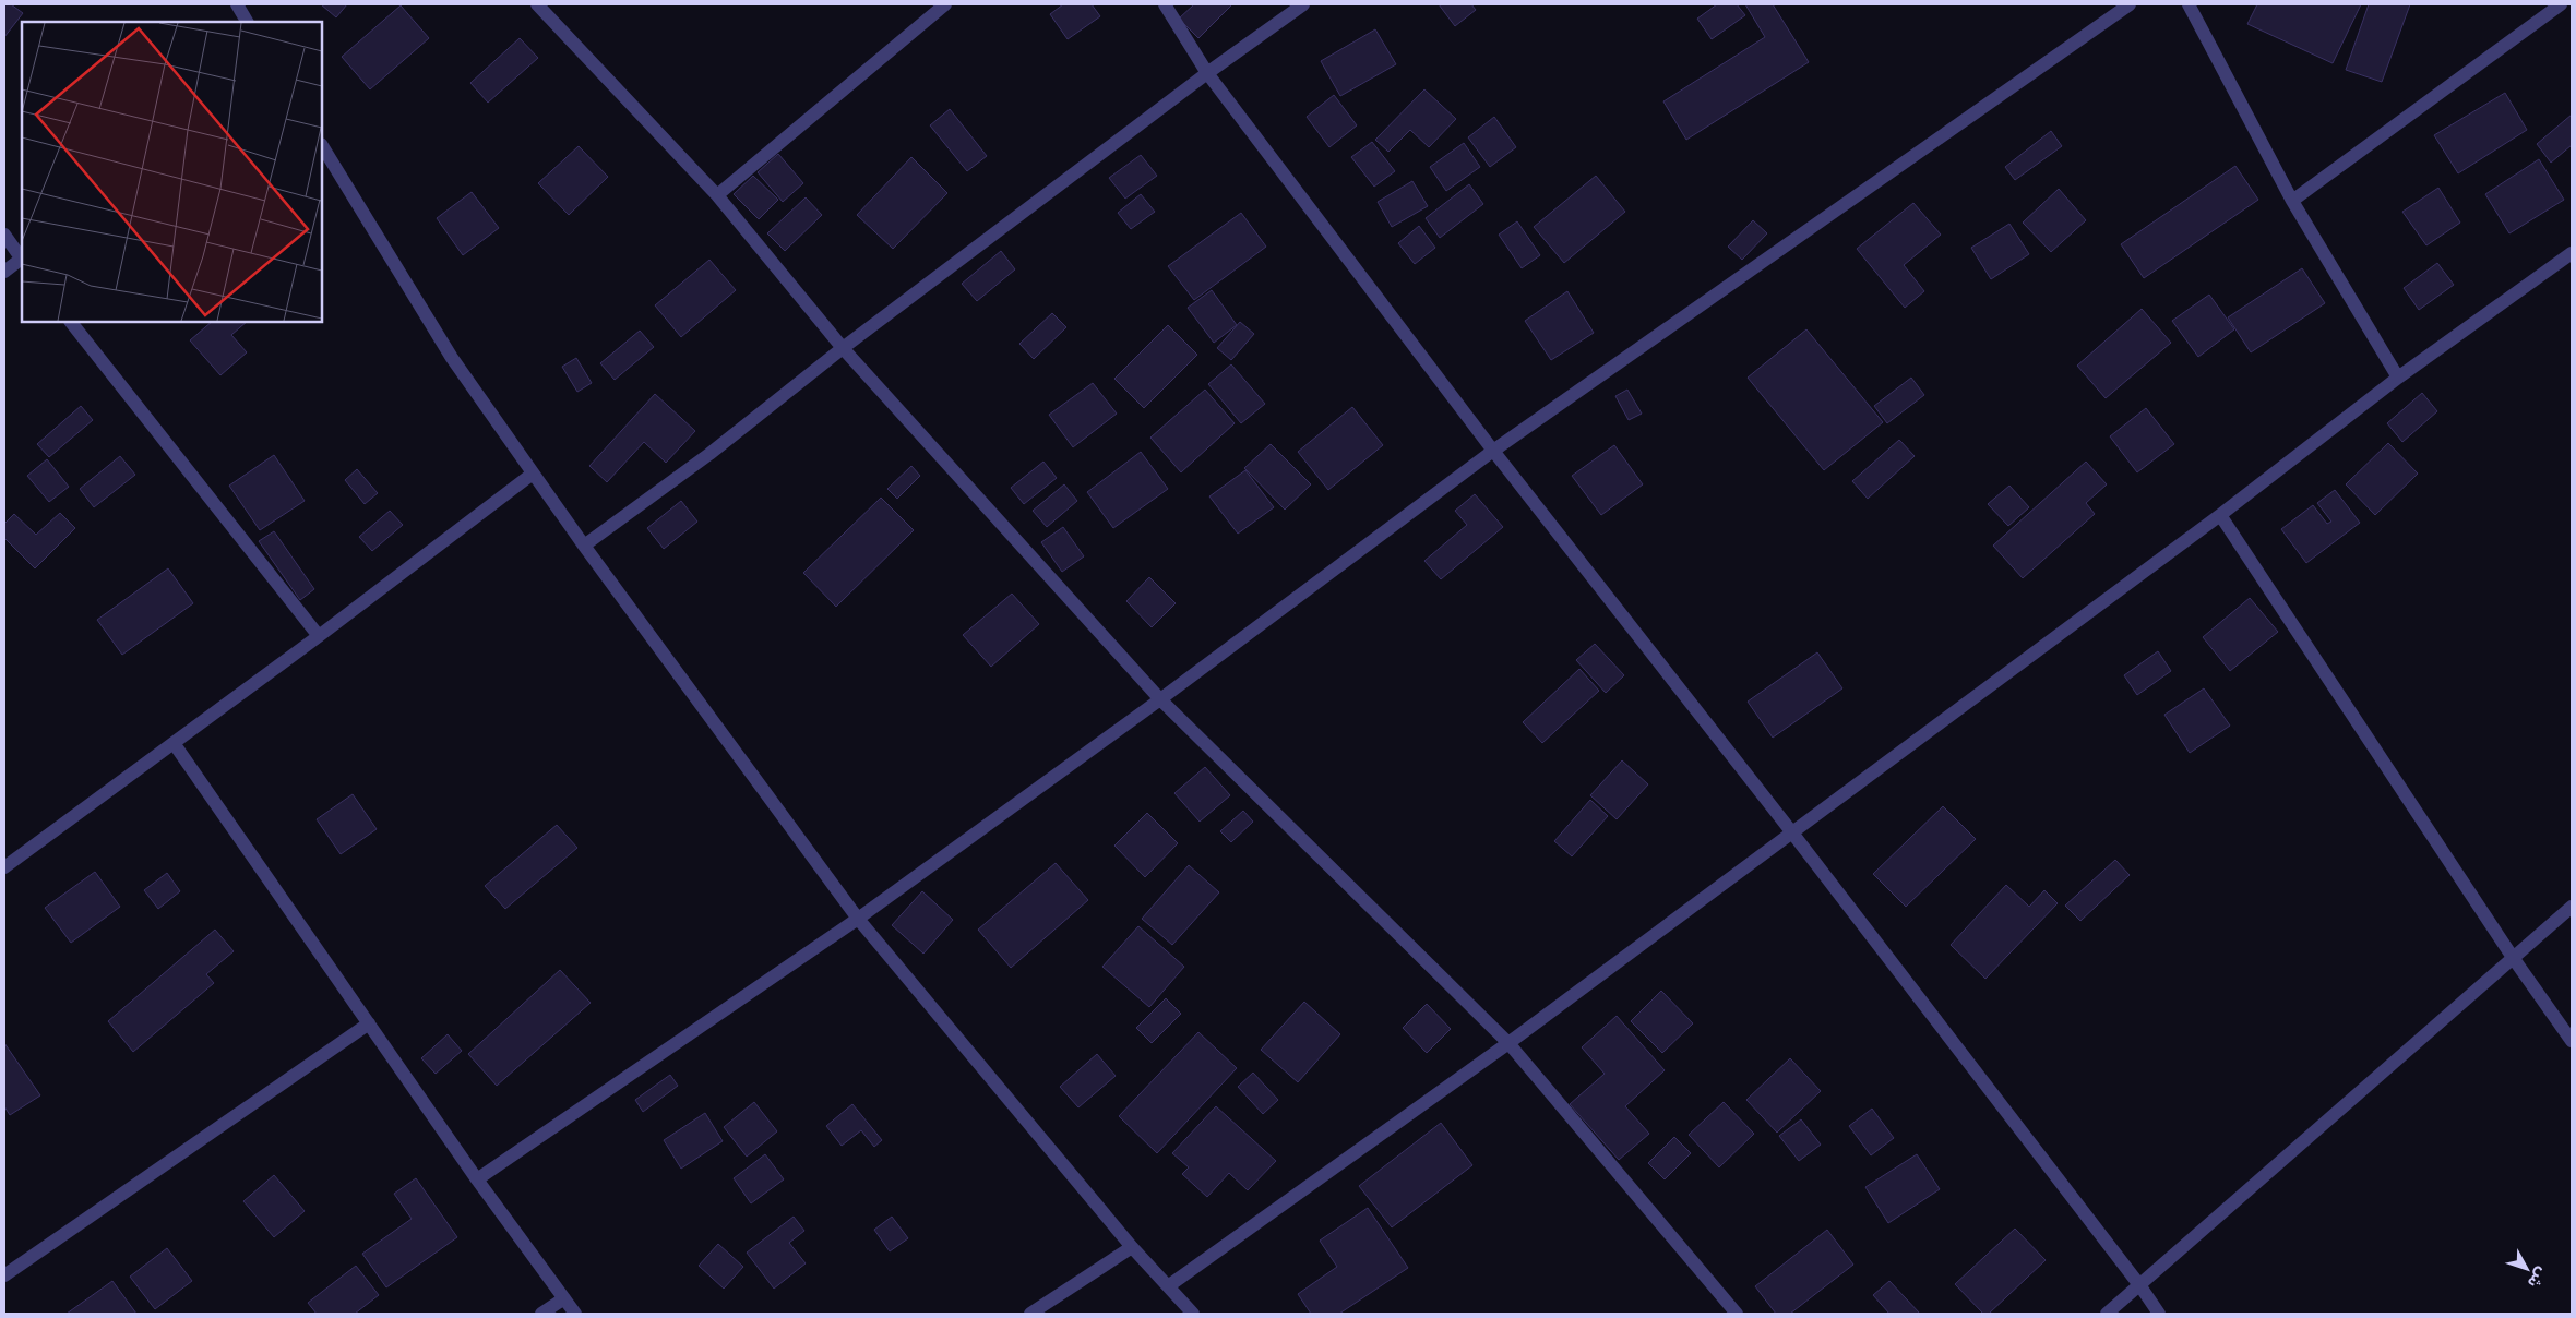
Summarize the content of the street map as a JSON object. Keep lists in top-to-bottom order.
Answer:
{
  "north": "bottom right"
}
